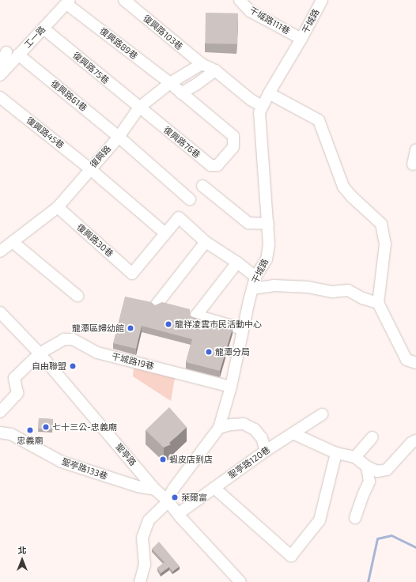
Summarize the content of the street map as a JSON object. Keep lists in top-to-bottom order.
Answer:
{
  "streets": {
    "street": [
      "干城路111巷",
      "干城路",
      "復興路103巷",
      "工一路",
      "復興路89巷",
      "復興路75巷",
      "復興路61巷",
      "復興路45巷",
      "復興路76巷",
      "復興路",
      "復興路30巷",
      "干城路19巷",
      "聖亭路",
      "聖亭路120巷",
      "聖亭路133巷"
    ]
  },
  "crossings": [
    ["干城路111巷", "干城路"],
    ["干城路", "復興路103巷"],
    ["干城路", "干城路19巷"],
    ["干城路", "聖亭路"],
    ["復興路103巷", "復興路"],
    ["工一路", "復興路89巷"],
    ["工一路", "復興路75巷"],
    ["工一路", "復興路61巷"],
    ["復興路89巷", "復興路76巷"],
    ["復興路89巷", "復興路"],
    ["復興路75巷", "復興路76巷"],
    ["復興路75巷", "復興路"],
    ["復興路61巷", "復興路"],
    ["復興路45巷", "復興路"],
    ["復興路45巷", "復興路30巷"],
    ["復興路76巷", "復興路"],
    ["復興路", "復興路30巷"],
    ["干城路19巷", "聖亭路"],
    ["聖亭路", "聖亭路120巷"],
    ["聖亭路", "聖亭路133巷"]
  ],
  "places": [
    "龍祥凌雲市民活動中心",
    "龍潭區婦幼館",
    "龍潭分局",
    "自由聯盟",
    "七十三公-忠義廟",
    "忠義廟",
    "蝦皮店到店",
    "萊爾富"
  ],
  "north": "top"
}
